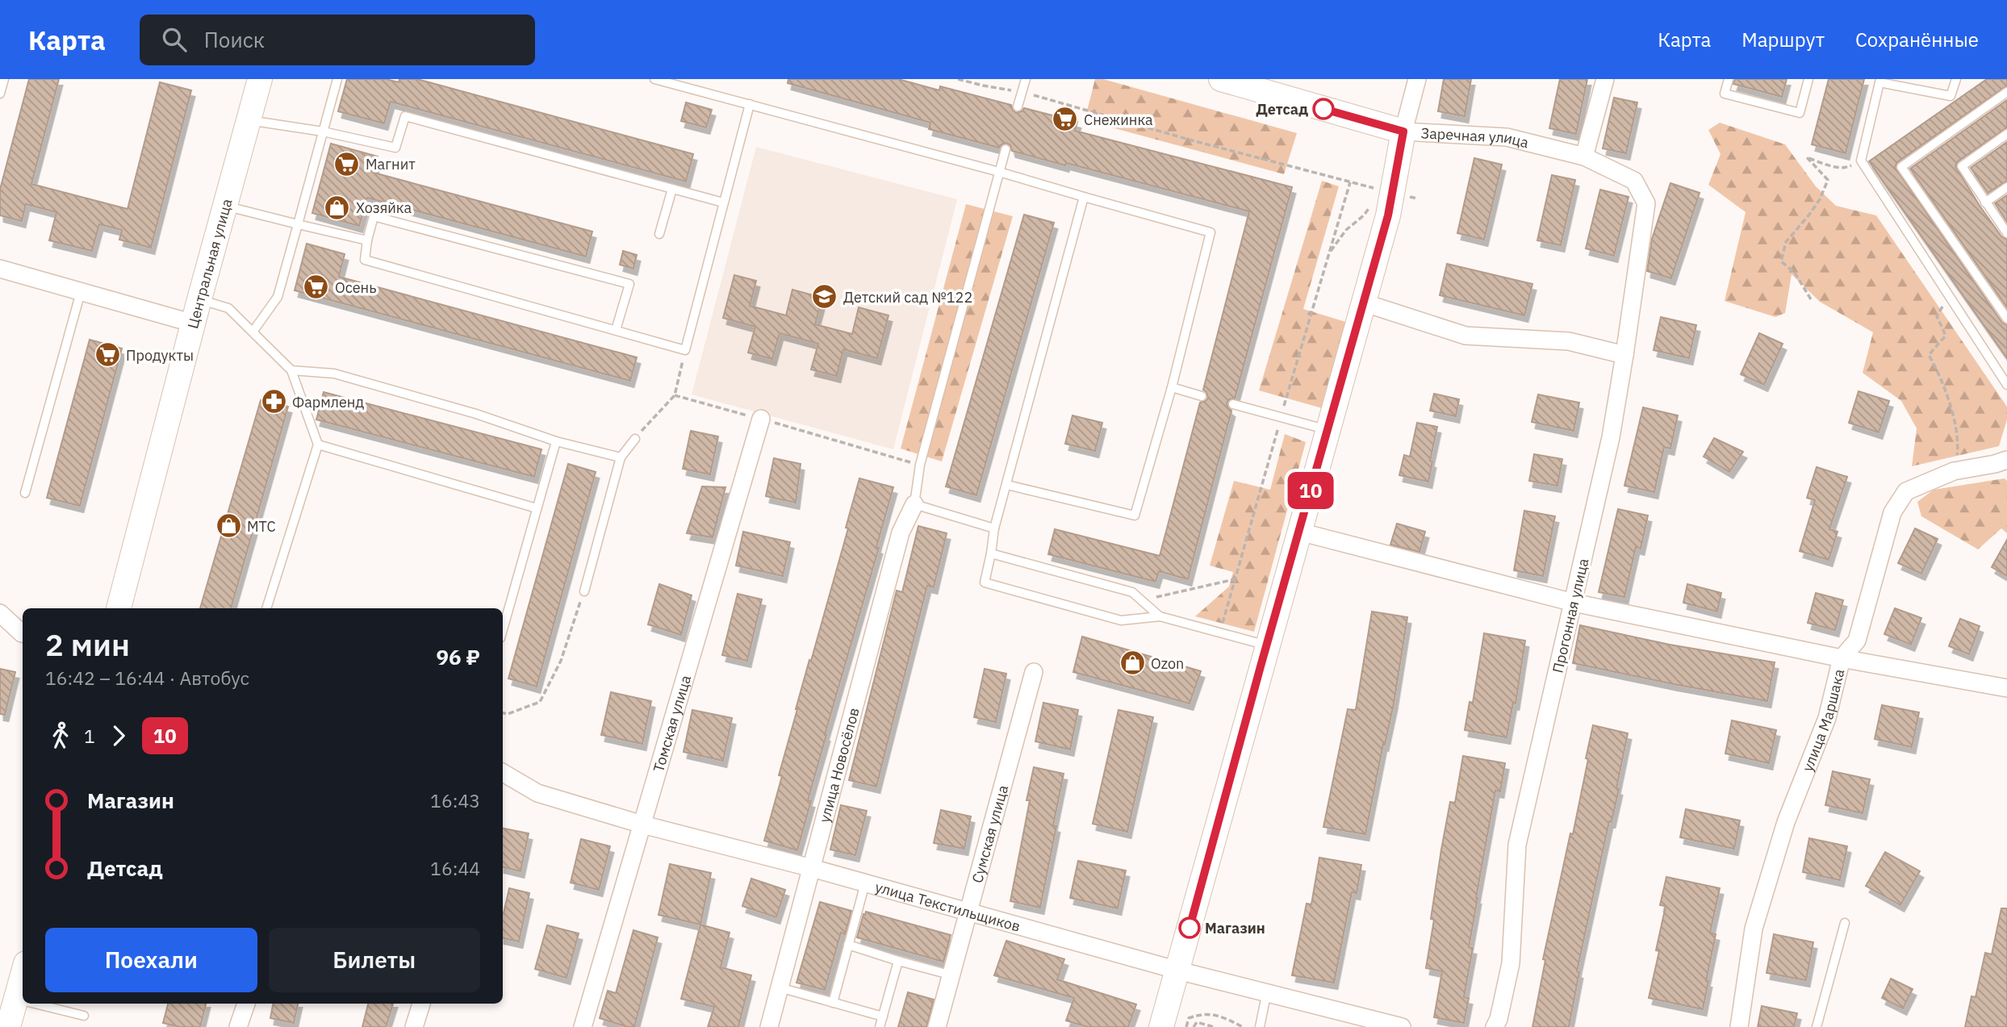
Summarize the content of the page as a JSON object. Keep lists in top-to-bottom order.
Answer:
{
  "streets": {
    "street": [
      "Заречная улица",
      "Центральная улица",
      "Прогонная улица",
      "улица Маршака",
      "Томская улица",
      "улица Новосёлов",
      "Сумская улица",
      "улица Текстильщиков"
    ]
  },
  "crossings": [
    ["Заречная улица", "Прогонная улица"],
    ["Томская улица", "улица Текстильщиков"],
    ["улица Новосёлов", "улица Текстильщиков"],
    ["Сумская улица", "улица Текстильщиков"]
  ],
  "places": {
    "other": ["Детсад", "Магазин"],
    "supermarket": [
      "Снежинка",
      "Магнит",
      "Осень",
      "Продукты"
    ],
    "shop": ["Хозяйка", "МТС", "Ozon"],
    "school or university": ["Детский сад №122"],
    "pharmacy": ["Фармленд"]
  },
  "lines": ["bus line 10"],
  "page": {
    "header": "Карта",
    "search": "Поиск",
    "nav": ["Карта", "Маршрут", "Сохранённые"],
    "on_map": "10",
    "heading": ["2 мин", "16:42 – 16:44 · Автобус", "96 ₽"],
    "legs": ["1", "10"],
    "list": [
      {
        "name": "Магазин",
        "value": "16:43"
      },
      {
        "name": "Детсад",
        "value": "16:44"
      }
    ],
    "buttons": ["Поехали", "Билеты"]
  }
}
